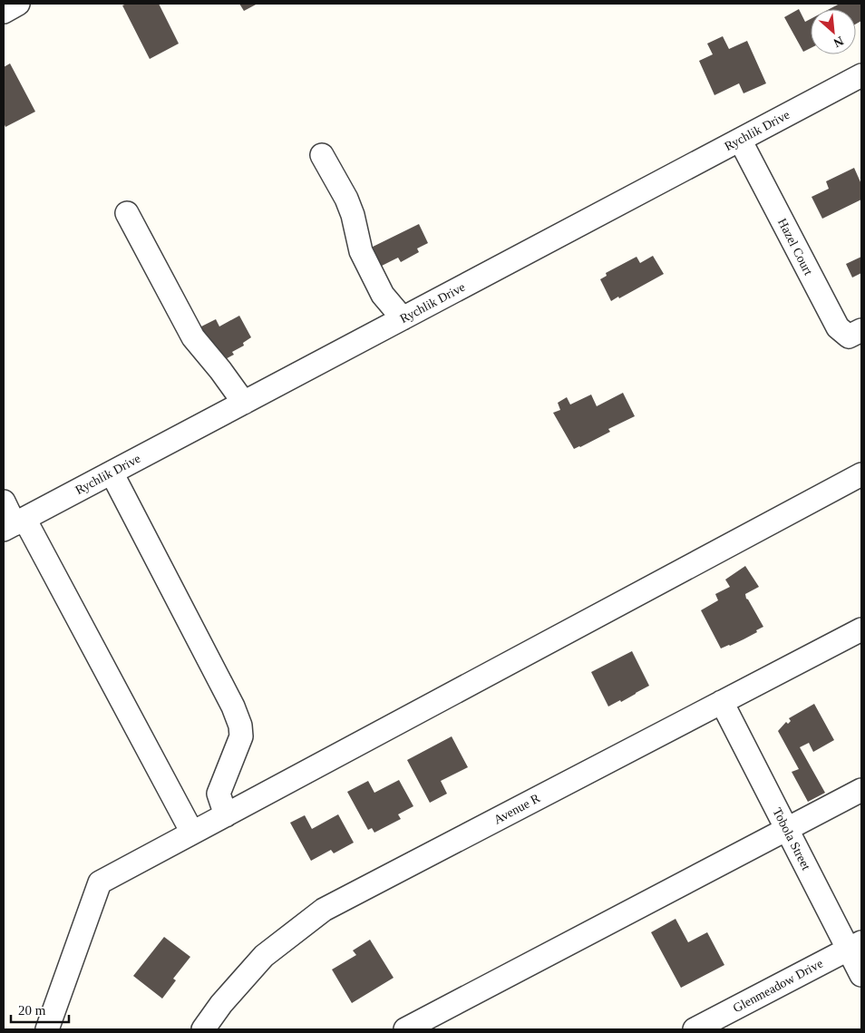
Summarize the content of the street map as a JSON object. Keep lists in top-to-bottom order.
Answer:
{
  "streets": {
    "street": [
      "Rychlik Drive",
      "Hazel Court",
      "Avenue R",
      "Tobola Street",
      "Glenmeadow Drive"
    ]
  },
  "crossings": [
    ["Rychlik Drive", "Hazel Court"],
    ["Avenue R", "Tobola Street"],
    ["Tobola Street", "Glenmeadow Drive"]
  ],
  "scale_bar": "20 m",
  "north": "bottom right"
}
